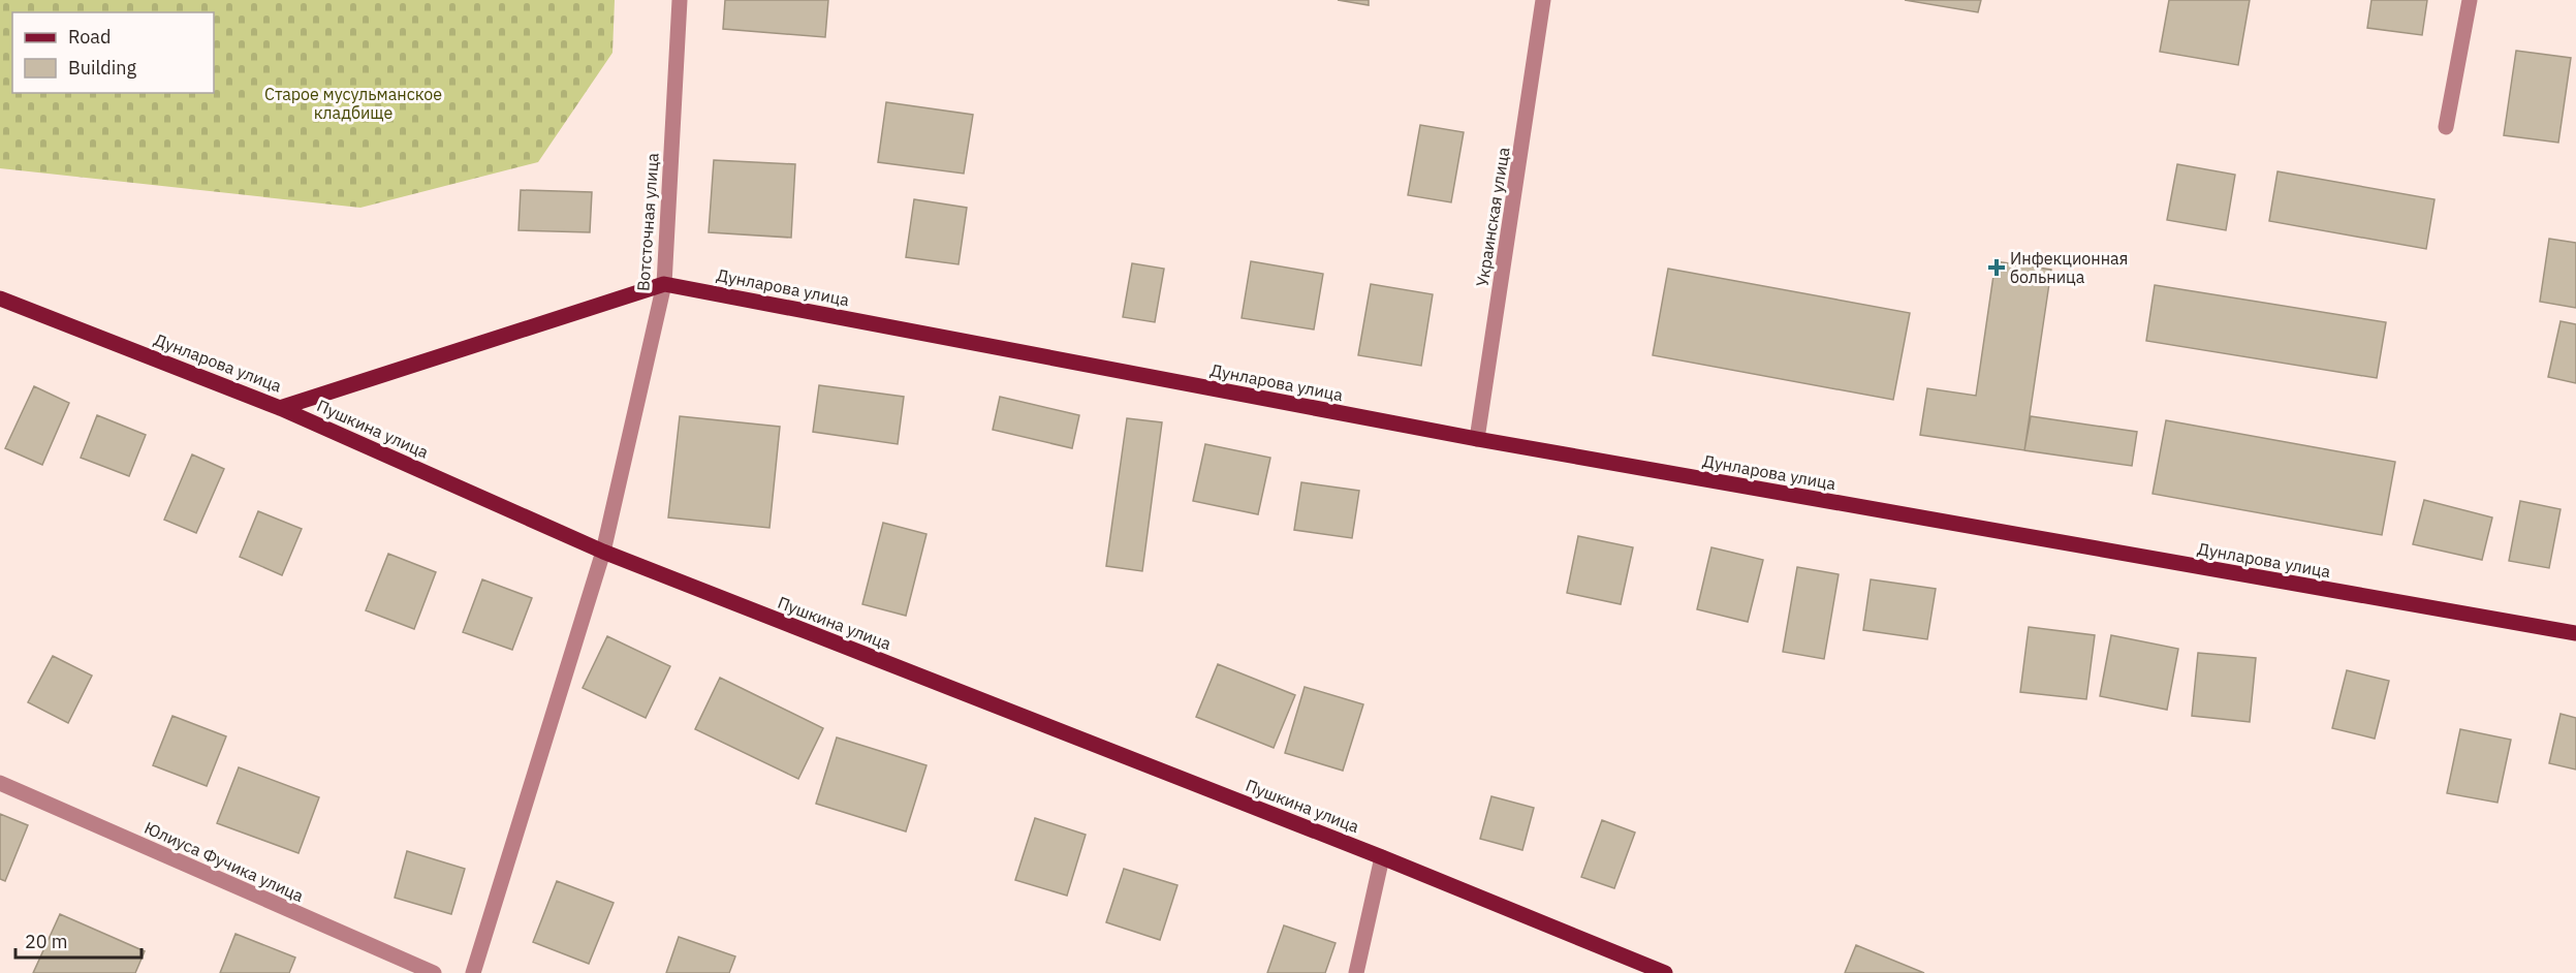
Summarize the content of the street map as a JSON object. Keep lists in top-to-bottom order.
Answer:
{
  "streets": {
    "main road": ["Дунларова улица", "Пушкина улица"],
    "street": ["Украинская улица", "Вотсточная улица", "Юлиуса Фучика улица"]
  },
  "crossings": [
    ["Украинская улица", "Дунларова улица"],
    ["Вотсточная улица", "Дунларова улица"],
    ["Вотсточная улица", "Пушкина улица"],
    ["Дунларова улица", "Пушкина улица"]
  ],
  "parks": ["Старое мусульманское кладбище"],
  "places": {
    "health": ["Инфекционная больница"]
  },
  "legend": ["Road", "Building"],
  "scale_bar": "20 m"
}
